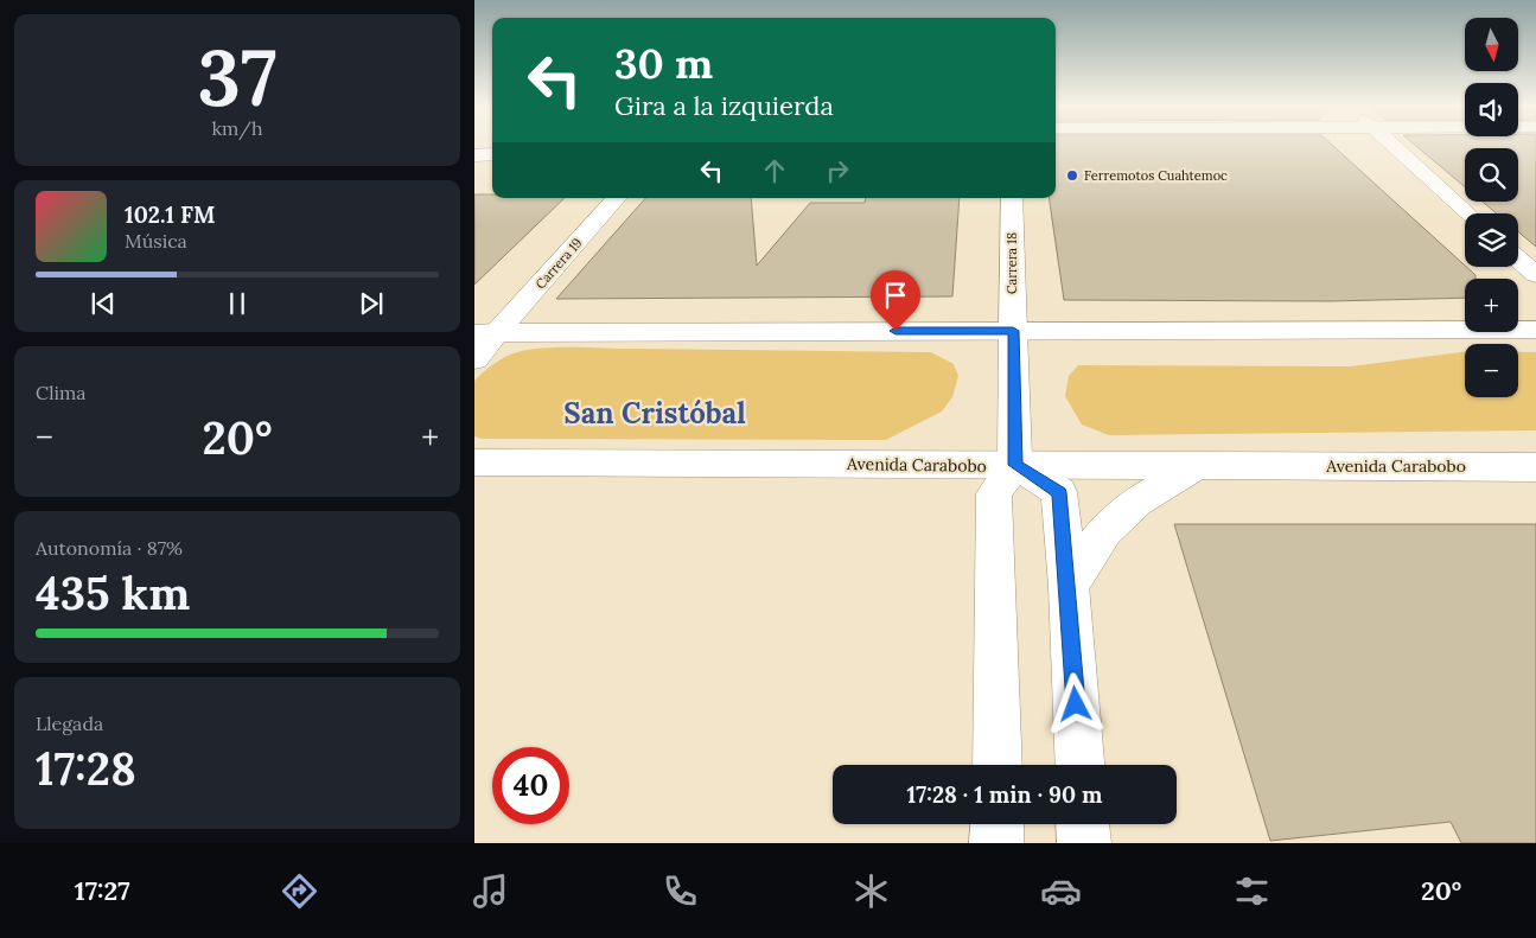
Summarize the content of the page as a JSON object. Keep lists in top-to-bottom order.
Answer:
{
  "streets": {
    "street": ["Carrera 19", "Carrera 18", "Avenida Carabobo"]
  },
  "crossings": [
    ["Carrera 18", "Avenida Carabobo"]
  ],
  "districts": ["San Cristóbal"],
  "places": ["Ferremotos Cuahtemoc"],
  "north": "bottom",
  "page": {
    "tile": [
      ["37", "km/h"],
      "Clima",
      ["Autonomía · 87%", "435 km"],
      ["Llegada", "17:28"]
    ],
    "map_buttons": ["+", "−"],
    "turn": ["30 m", "Gira a la izquierda"],
    "song": ["102.1 FM", "Música"],
    "heat": ["−", "20°", "+"],
    "limit": "40",
    "trip": "17:28 · 1 min · 90 m",
    "tabs": ["17:27", "20°"]
  }
}
